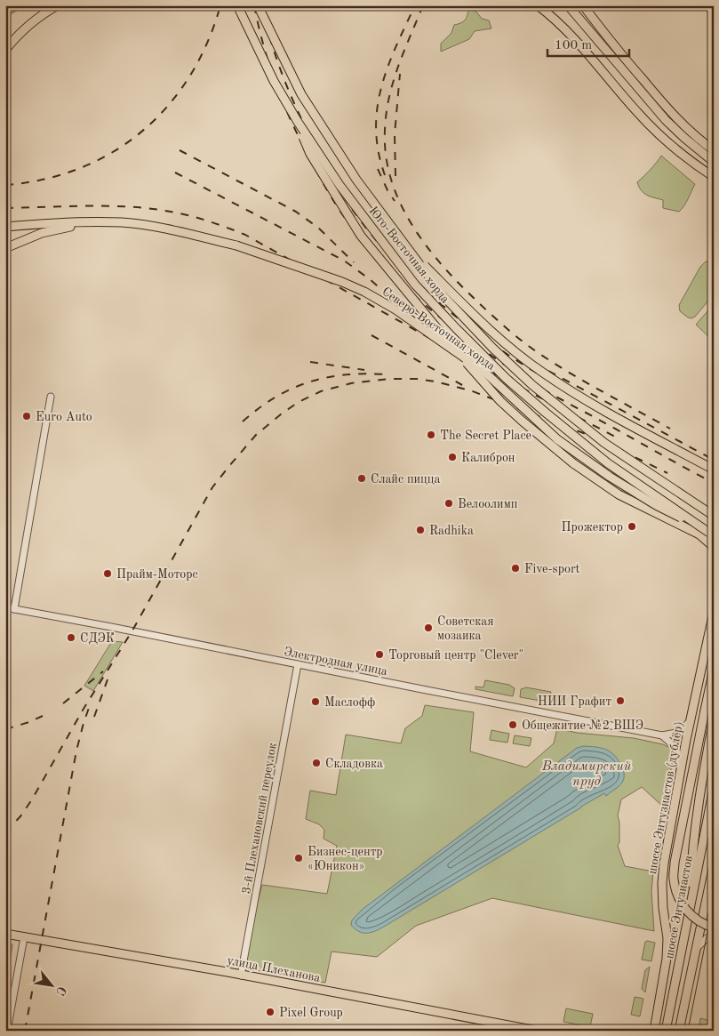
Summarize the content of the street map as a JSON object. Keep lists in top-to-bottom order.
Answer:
{
  "streets": {
    "main road": [
      "Юго-Восточная хорда",
      "Северо-Восточная хорда",
      "шоссе Энтузиастов (дублёр)",
      "шоссе Энтузиастов",
      "улица Плеханова"
    ],
    "street": ["Электродная улица", "3-й Плехановский переулок"]
  },
  "crossings": [
    ["Юго-Восточная хорда", "Северо-Восточная хорда"],
    ["Электродная улица", "шоссе Энтузиастов (дублёр)"],
    ["Электродная улица", "3-й Плехановский переулок"],
    ["3-й Плехановский переулок", "улица Плеханова"]
  ],
  "water": ["Владимирский пруд"],
  "places": [
    "Euro Auto",
    "The Secret Place",
    "Калиброн",
    "Слайс пицца",
    "Велоолимп",
    "Прожектор",
    "Radhika",
    "Five-sport",
    "Прайм-Моторс",
    "Советская мозаика",
    "СДЭК",
    "Торговый центр \"Clever\"",
    "НИИ Графит",
    "Маслофф",
    "Общежитие №2 ВШЭ",
    "Складовка",
    "Бизнес-центр «Юникон»",
    "Pixel Group"
  ],
  "scale_bar": "100 m",
  "north": "bottom right"
}
